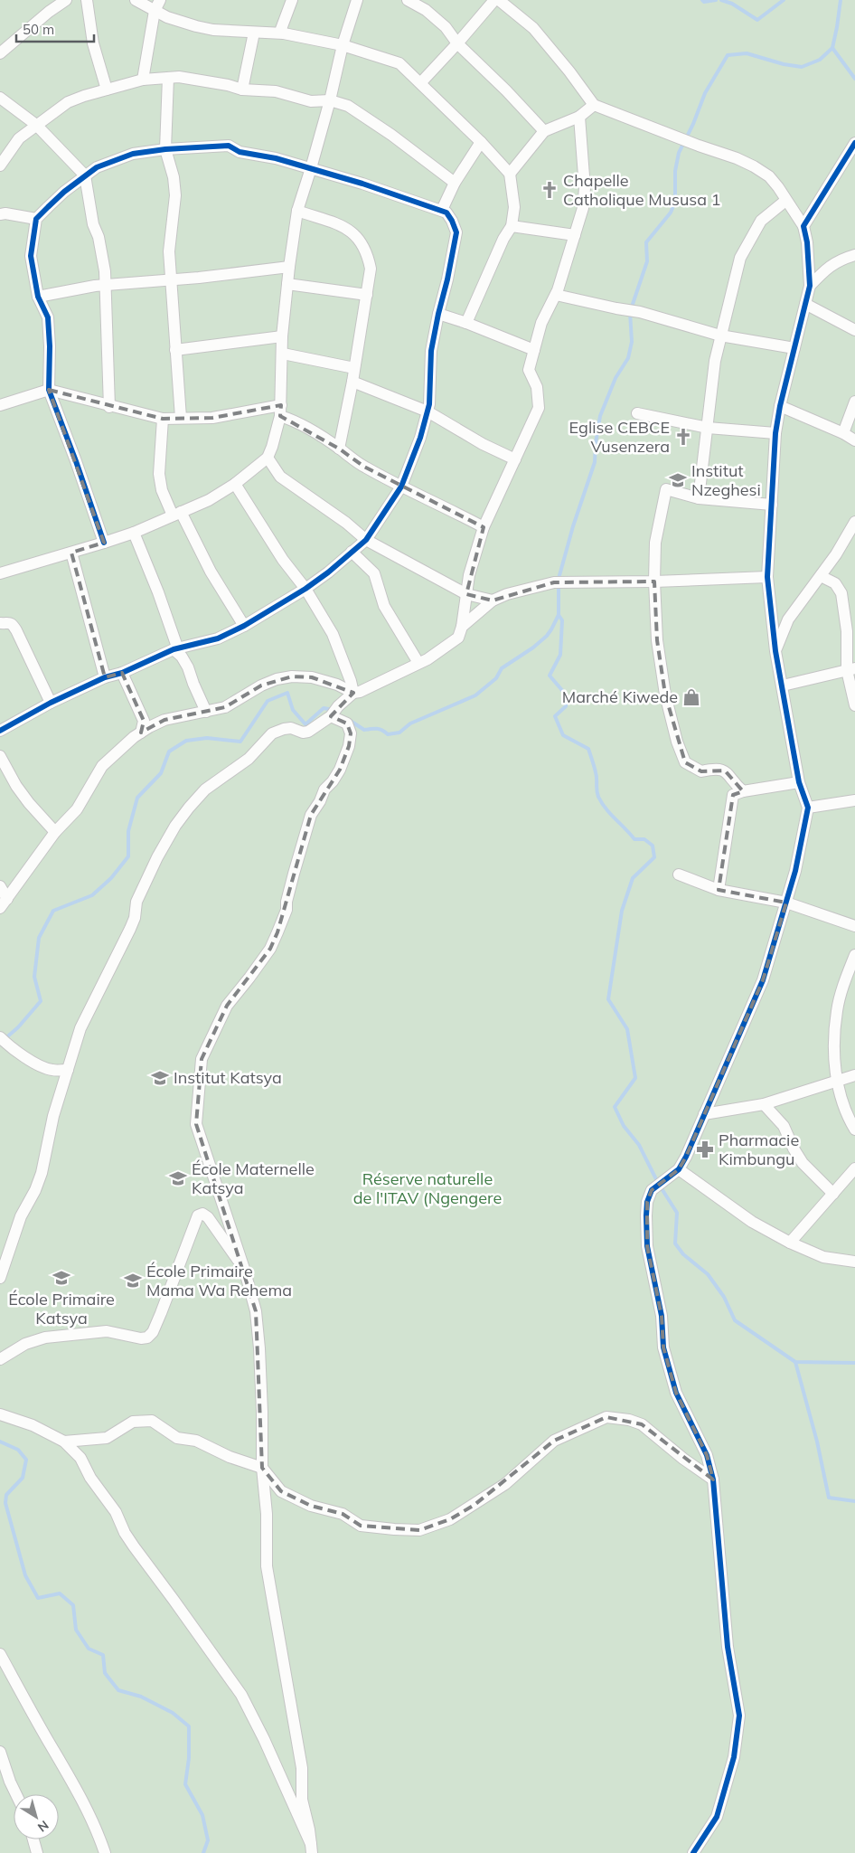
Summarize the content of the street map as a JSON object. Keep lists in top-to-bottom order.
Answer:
{
  "parks": ["Réserve naturelle de l'ITAV (Ngengere"],
  "places": {
    "church": ["Chapelle Catholique Mususa 1", "Eglise CEBCE Vusenzera"],
    "school or university": [
      "Institut Nzeghesi",
      "Institut Katsya",
      "École Maternelle Katsya",
      "École Primaire Katsya",
      "École Primaire Mama Wa Rehema"
    ],
    "shop": ["Marché Kiwede"],
    "pharmacy": ["Pharmacie Kimbungu"]
  },
  "scale_bar": "50 m",
  "north": "bottom right"
}
